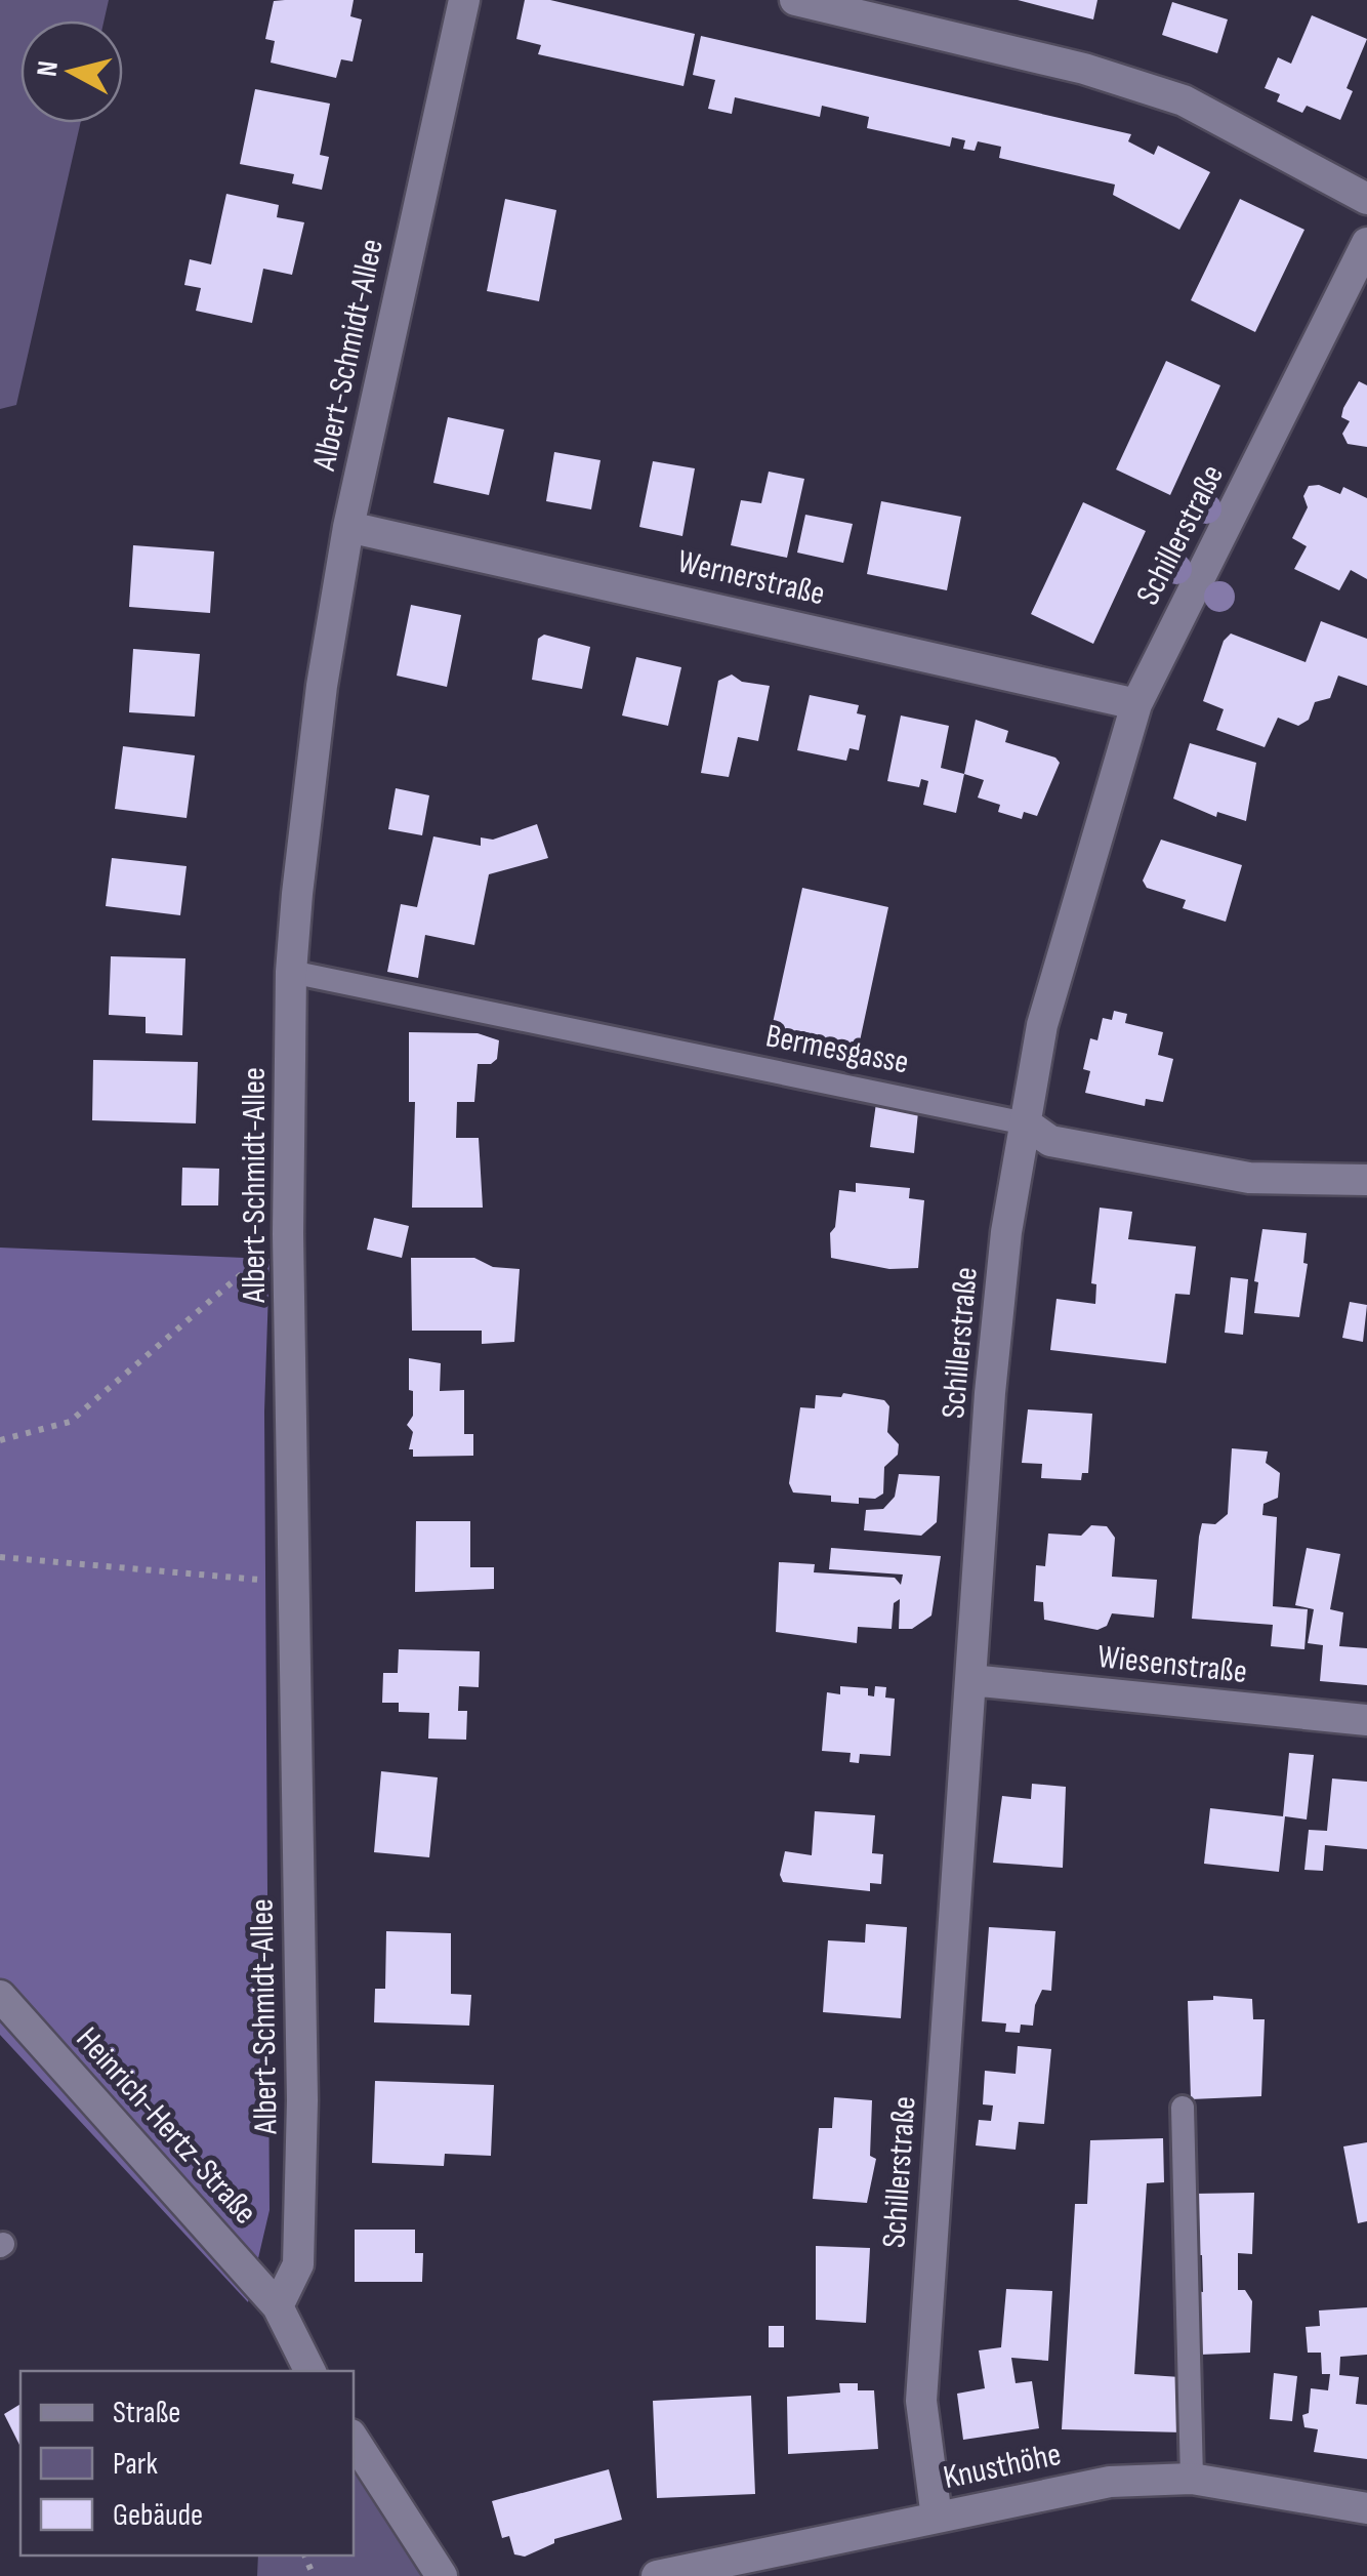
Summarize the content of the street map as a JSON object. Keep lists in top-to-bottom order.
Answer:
{
  "streets": {
    "street": [
      "Albert-Schmidt-Allee",
      "Schillerstraße",
      "Wernerstraße",
      "Bermesgasse",
      "Wiesenstraße",
      "Heinrich-Hertz-Straße",
      "Knusthöhe"
    ]
  },
  "crossings": [
    ["Albert-Schmidt-Allee", "Wernerstraße"],
    ["Albert-Schmidt-Allee", "Bermesgasse"],
    ["Albert-Schmidt-Allee", "Heinrich-Hertz-Straße"],
    ["Schillerstraße", "Wernerstraße"],
    ["Schillerstraße", "Bermesgasse"],
    ["Schillerstraße", "Wiesenstraße"],
    ["Schillerstraße", "Knusthöhe"]
  ],
  "legend": ["Straße", "Park", "Gebäude"],
  "north": "left"
}
